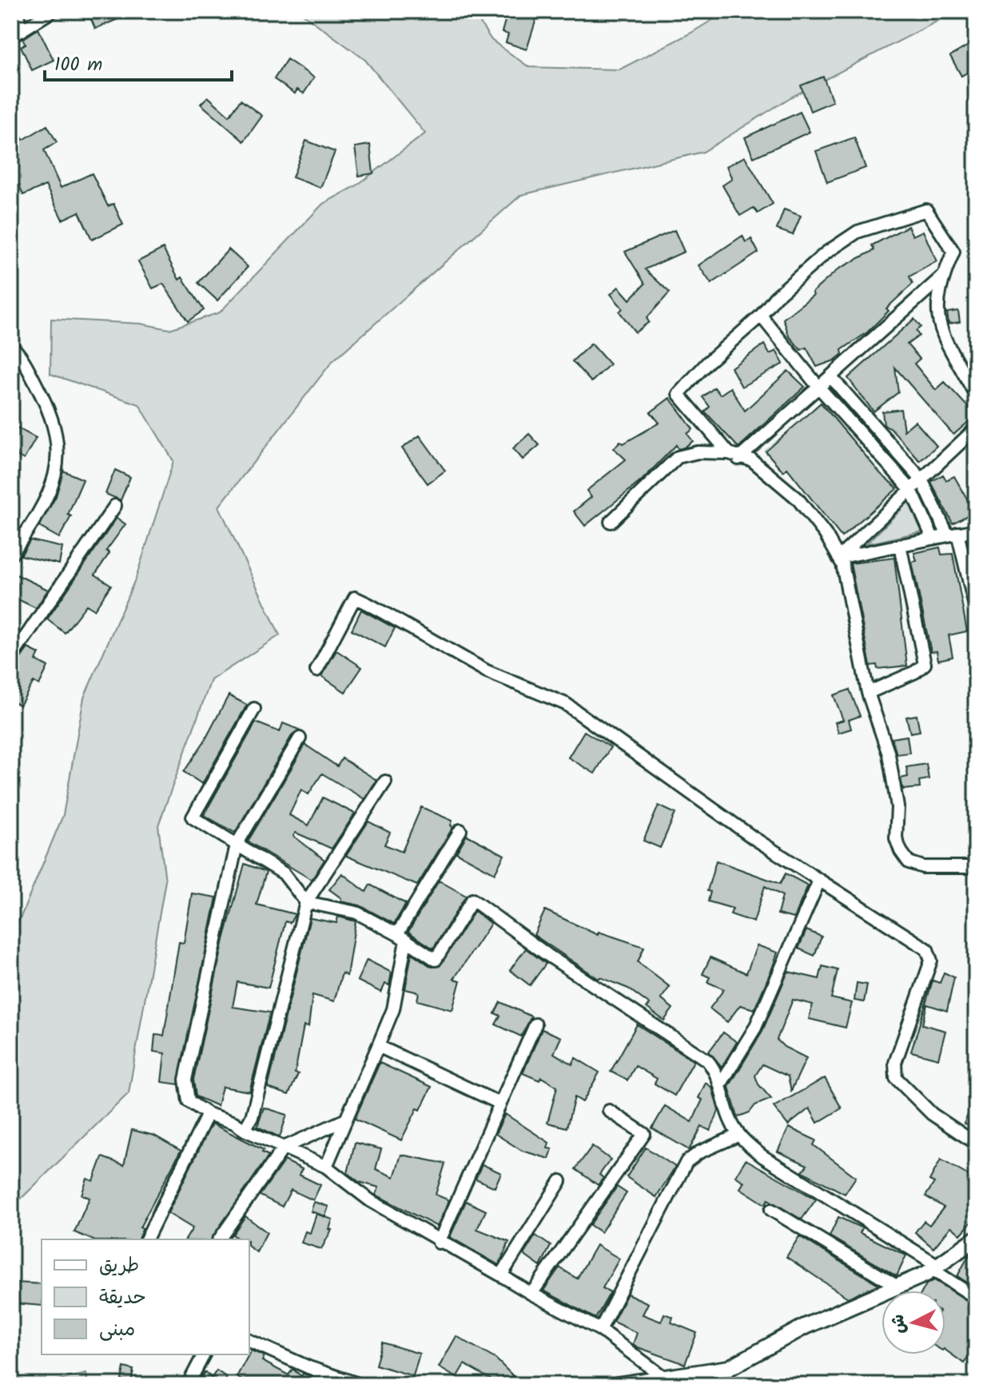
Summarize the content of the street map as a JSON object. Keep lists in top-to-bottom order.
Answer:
{
  "legend": ["طريق", "حديقة", "مبنى"],
  "scale_bar": "100 m",
  "north": "left"
}
